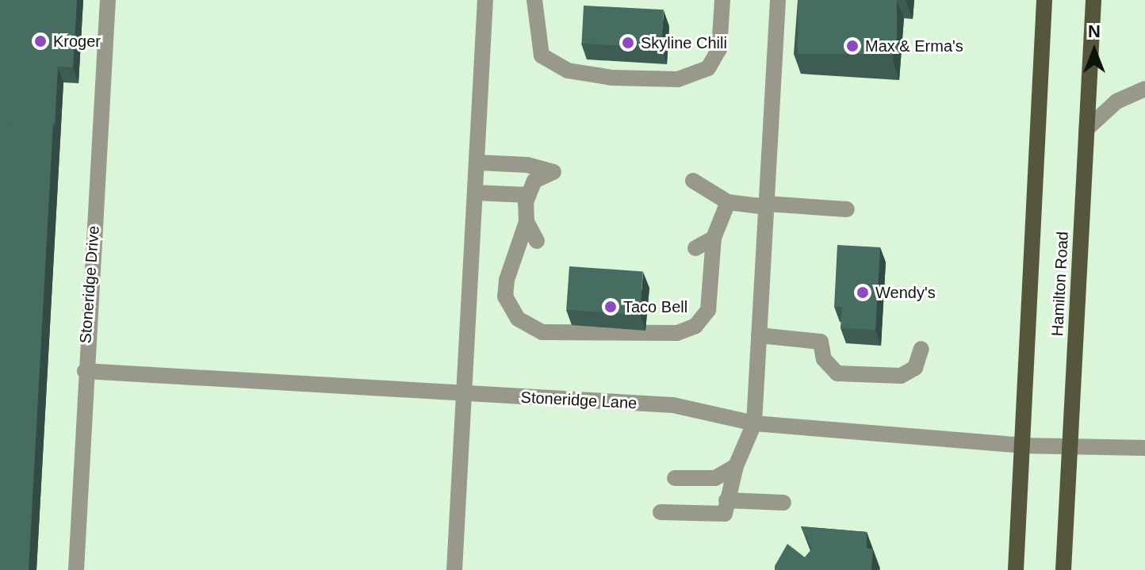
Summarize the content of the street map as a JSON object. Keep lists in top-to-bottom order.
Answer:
{
  "streets": {
    "main road": ["Hamilton Road"],
    "street": ["Stoneridge Drive", "Stoneridge Lane"]
  },
  "crossings": [
    ["Hamilton Road", "Stoneridge Lane"],
    ["Stoneridge Drive", "Stoneridge Lane"]
  ],
  "places": [
    "Kroger",
    "Skyline Chili",
    "Max & Erma's",
    "Wendy's",
    "Taco Bell"
  ],
  "north": "top"
}
